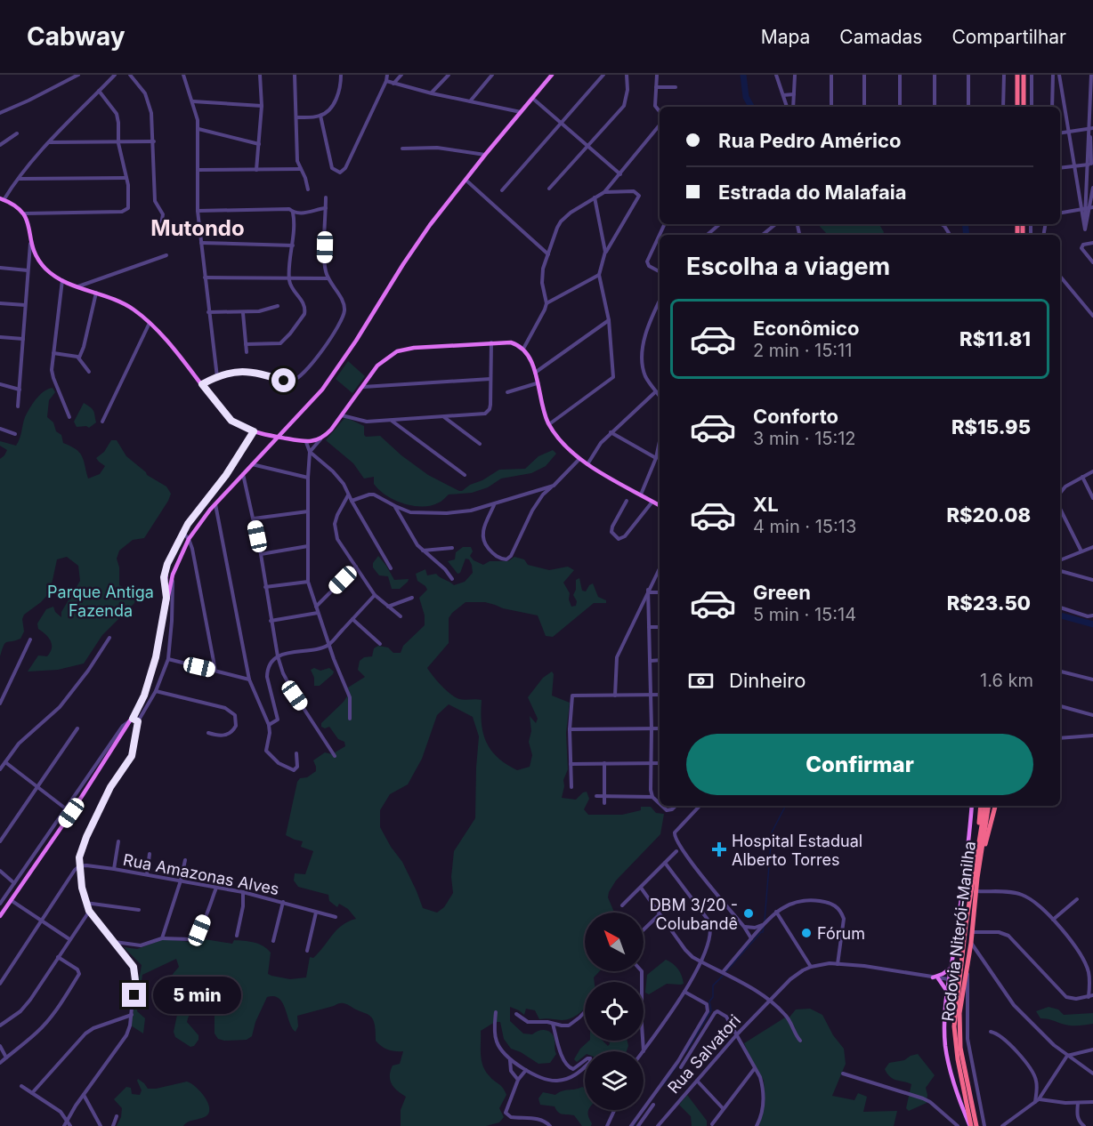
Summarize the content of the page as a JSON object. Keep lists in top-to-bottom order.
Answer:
{
  "streets": {
    "highway": ["Rodovia Niterói-Manilha"],
    "street": ["Rua Amazonas Alves", "Rua Salvatori"]
  },
  "districts": ["Mutondo"],
  "parks": ["Parque Antiga Fazenda"],
  "places": {
    "health": ["Hospital Estadual Alberto Torres"],
    "other": ["DBM 3/20 - Colubandê", "Fórum"]
  },
  "north": "top left",
  "page": {
    "header": "Cabway",
    "nav": ["Mapa", "Camadas", "Compartilhar"],
    "banner": ["Rua Pedro Américo", "Estrada do Malafaia"],
    "heading": "Escolha a viagem",
    "list": [
      {
        "name": "Econômico",
        "note": "2 min · 15:11",
        "value": "R$11.81"
      },
      {
        "name": "Conforto",
        "note": "3 min · 15:12",
        "value": "R$15.95"
      },
      {
        "name": "XL",
        "note": "4 min · 15:13",
        "value": "R$20.08"
      },
      {
        "name": "Green",
        "note": "5 min · 15:14",
        "value": "R$23.50"
      }
    ],
    "pay": ["Dinheiro", "1.6 km"],
    "buttons": "Confirmar",
    "bubble": "5 min"
  }
}
